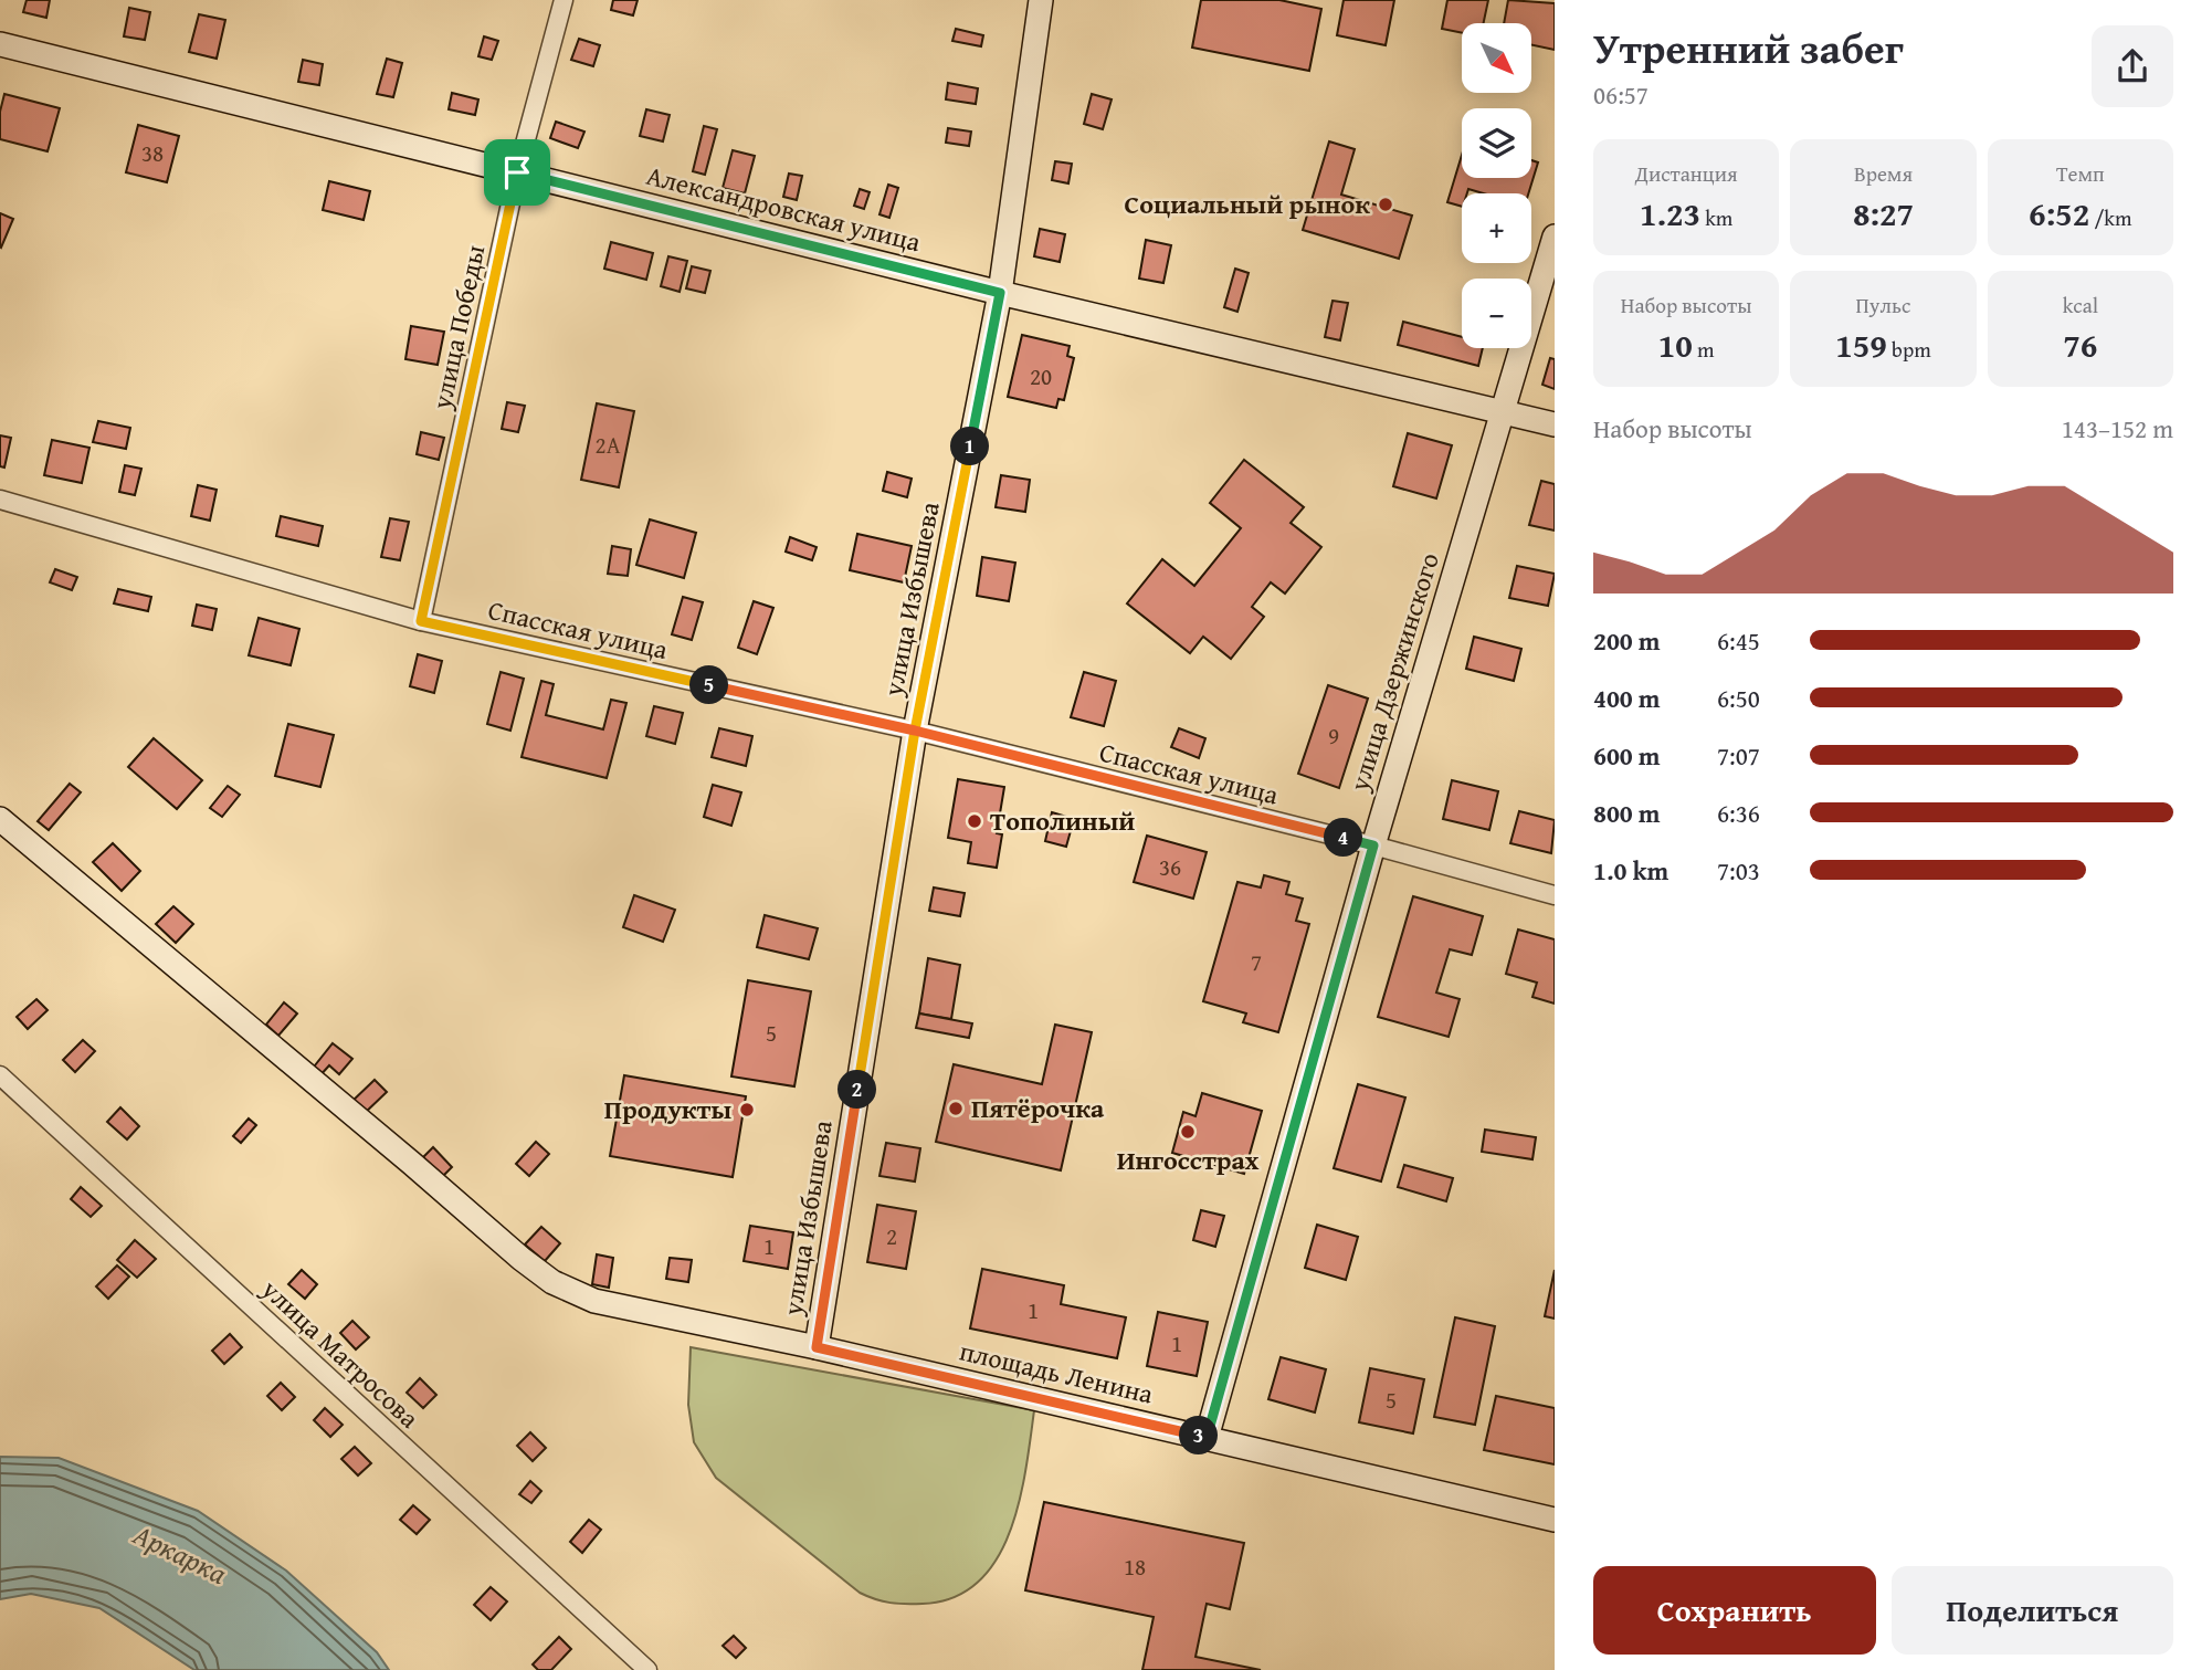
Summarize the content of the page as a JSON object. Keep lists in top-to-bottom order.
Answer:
{
  "streets": {
    "street": [
      "Александровская улица",
      "улица Победы",
      "улица Избышева",
      "Спасская улица",
      "улица Дзержинского",
      "улица Матросова",
      "площадь Ленина"
    ]
  },
  "crossings": [
    ["Александровская улица", "улица Победы"],
    ["Александровская улица", "улица Избышева"],
    ["Александровская улица", "улица Дзержинского"],
    ["улица Победы", "Спасская улица"],
    ["улица Избышева", "Спасская улица"],
    ["улица Избышева", "площадь Ленина"],
    ["Спасская улица", "улица Дзержинского"],
    ["улица Дзержинского", "площадь Ленина"]
  ],
  "water": ["Аркарка"],
  "places": [
    "Социальный рынок",
    "Тополиный",
    "Пятёрочка",
    "Продукты",
    "Ингосстрах"
  ],
  "house_numbers": [
    "38",
    "20",
    "2А",
    "9",
    "36",
    "7",
    "5",
    "2",
    "1",
    "1",
    "1",
    "5",
    "18"
  ],
  "north": "bottom right",
  "page": {
    "heading": ["Утренний забег", "06:57"],
    "map_buttons": ["+", "−"],
    "stats": [
      ["Дистанция", "1.23 km"],
      ["Время", "8:27"],
      ["Темп", "6:52 /km"],
      ["Набор высоты", "10 m"],
      ["Пульс", "159 bpm"],
      ["kcal", "76"]
    ],
    "chart": ["Набор высоты", "143–152 m"],
    "pins": [
      "1",
      "5",
      "4",
      "2",
      "3"
    ],
    "list": [
      {
        "name": "200 m",
        "note": "6:45"
      },
      {
        "name": "400 m",
        "note": "6:50"
      },
      {
        "name": "600 m",
        "note": "7:07"
      },
      {
        "name": "800 m",
        "note": "6:36"
      },
      {
        "name": "1.0 km",
        "note": "7:03"
      }
    ],
    "buttons": ["Сохранить", "Поделиться"]
  }
}
